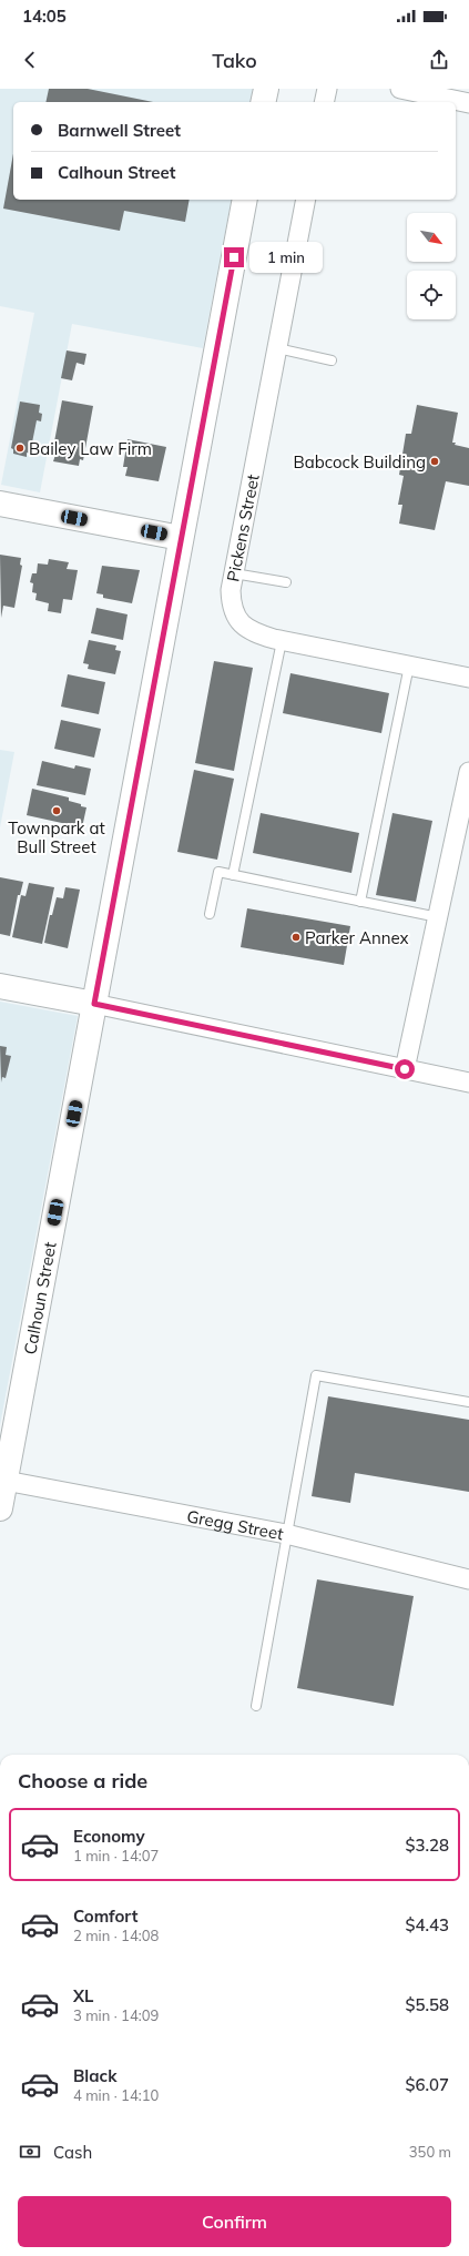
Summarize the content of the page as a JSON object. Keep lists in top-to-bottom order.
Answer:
{
  "streets": {
    "street": ["Pickens Street", "Calhoun Street", "Gregg Street"]
  },
  "crossings": [
    ["Calhoun Street", "Gregg Street"]
  ],
  "places": [
    "Bailey Law Firm",
    "Babcock Building",
    "Townpark at Bull Street",
    "Parker Annex"
  ],
  "north": "bottom right",
  "page": {
    "status": "14:05",
    "header": "Tako",
    "banner": ["Barnwell Street", "Calhoun Street"],
    "bubble": "1 min",
    "heading": "Choose a ride",
    "list": [
      {
        "name": "Economy",
        "note": "1 min · 14:07",
        "value": "$3.28"
      },
      {
        "name": "Comfort",
        "note": "2 min · 14:08",
        "value": "$4.43"
      },
      {
        "name": "XL",
        "note": "3 min · 14:09",
        "value": "$5.58"
      },
      {
        "name": "Black",
        "note": "4 min · 14:10",
        "value": "$6.07"
      }
    ],
    "pay": ["Cash", "350 m"],
    "buttons": "Confirm"
  }
}
